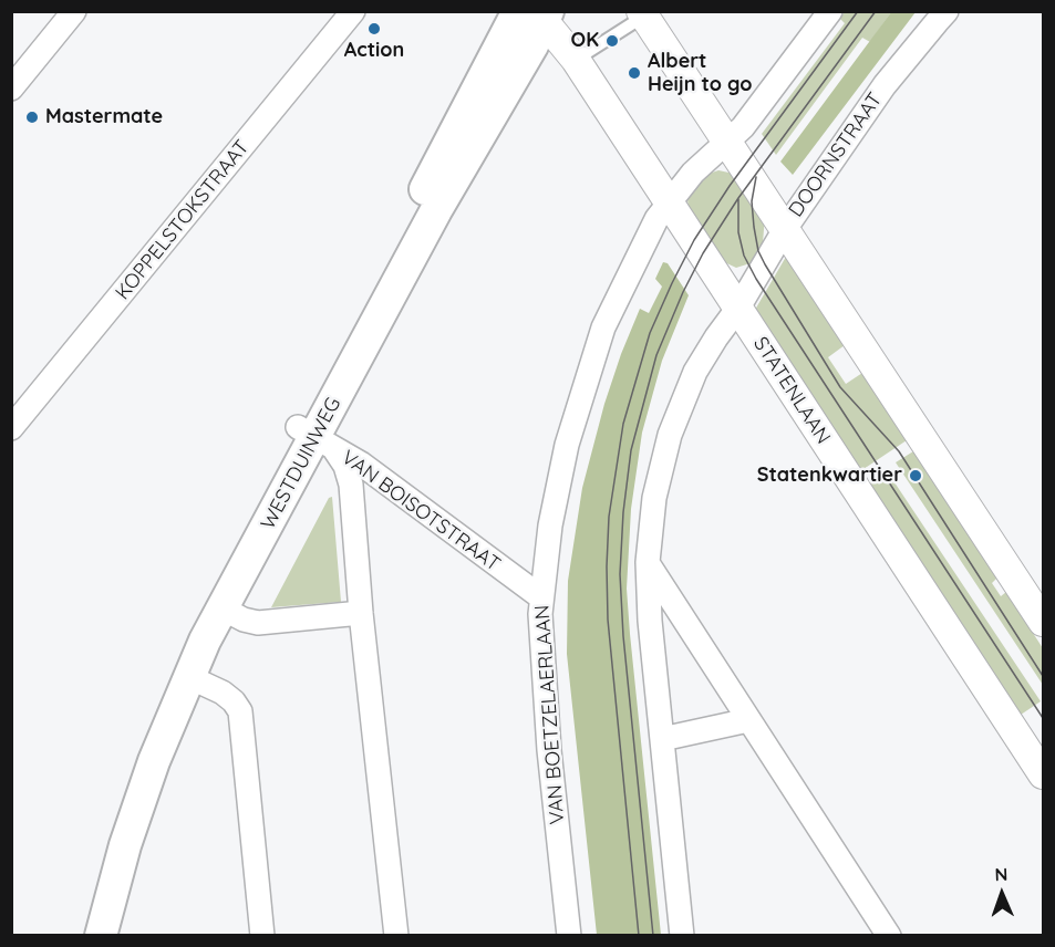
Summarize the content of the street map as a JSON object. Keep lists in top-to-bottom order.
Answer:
{
  "streets": {
    "main road": ["WESTDUINWEG"],
    "street": [
      "DOORNSTRAAT",
      "KOPPELSTOKSTRAAT",
      "STATENLAAN",
      "VAN BOISOTSTRAAT",
      "VAN BOETZELAERLAAN"
    ]
  },
  "crossings": [
    ["DOORNSTRAAT", "STATENLAAN"],
    ["STATENLAAN", "WESTDUINWEG"],
    ["STATENLAAN", "VAN BOETZELAERLAAN"],
    ["WESTDUINWEG", "VAN BOISOTSTRAAT"],
    ["VAN BOISOTSTRAAT", "VAN BOETZELAERLAAN"]
  ],
  "places": [
    "Action",
    "OK",
    "Albert Heijn to go",
    "Mastermate",
    "Statenkwartier"
  ],
  "north": "top"
}
